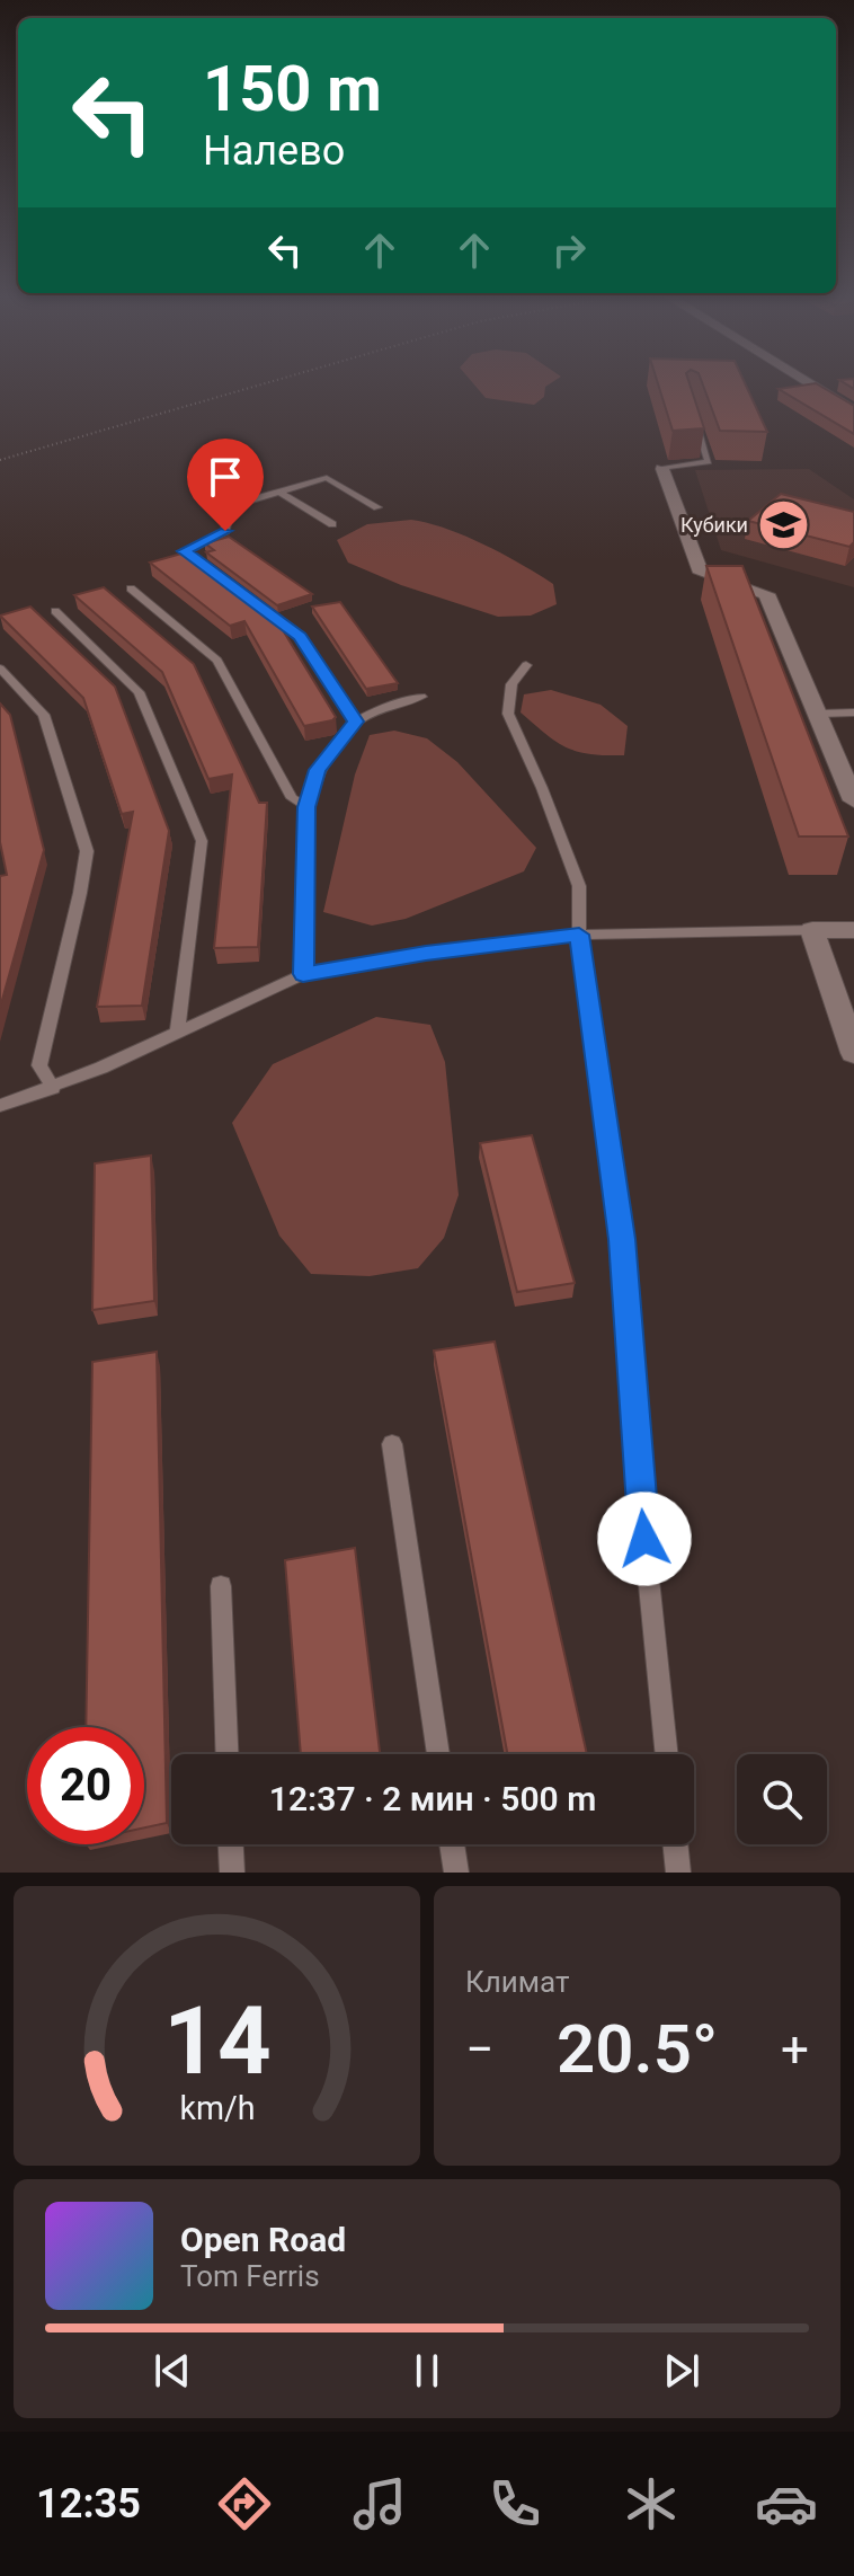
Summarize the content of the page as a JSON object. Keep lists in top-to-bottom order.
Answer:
{
  "places": {
    "school or university": ["Кубики"]
  },
  "page": {
    "turn": ["150 m", "Налево"],
    "limit": "20",
    "trip": "12:37 · 2 мин · 500 m",
    "tile": "Климат",
    "heat": ["−", "20.5°", "+"],
    "song": ["Open Road", "Tom Ferris"],
    "tabs": "12:35",
    "gauge": ["14", "km/h"]
  }
}
